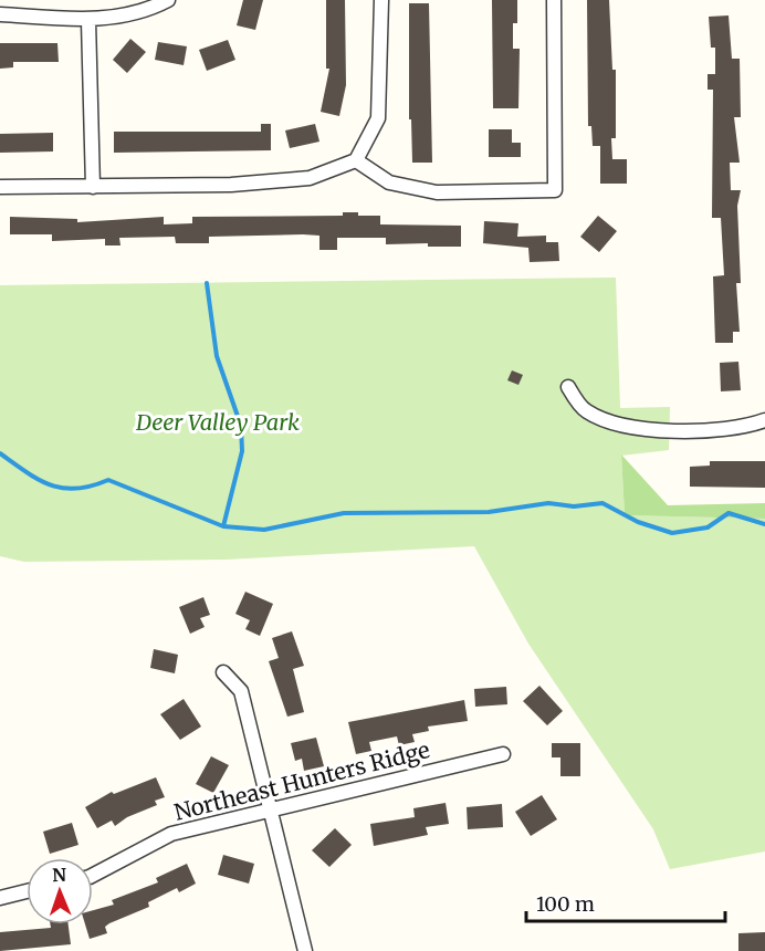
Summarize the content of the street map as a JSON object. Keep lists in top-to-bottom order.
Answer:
{
  "streets": {
    "street": ["Northeast Hunters Ridge"]
  },
  "parks": ["Deer Valley Park"],
  "scale_bar": "100 m",
  "north": "top"
}
